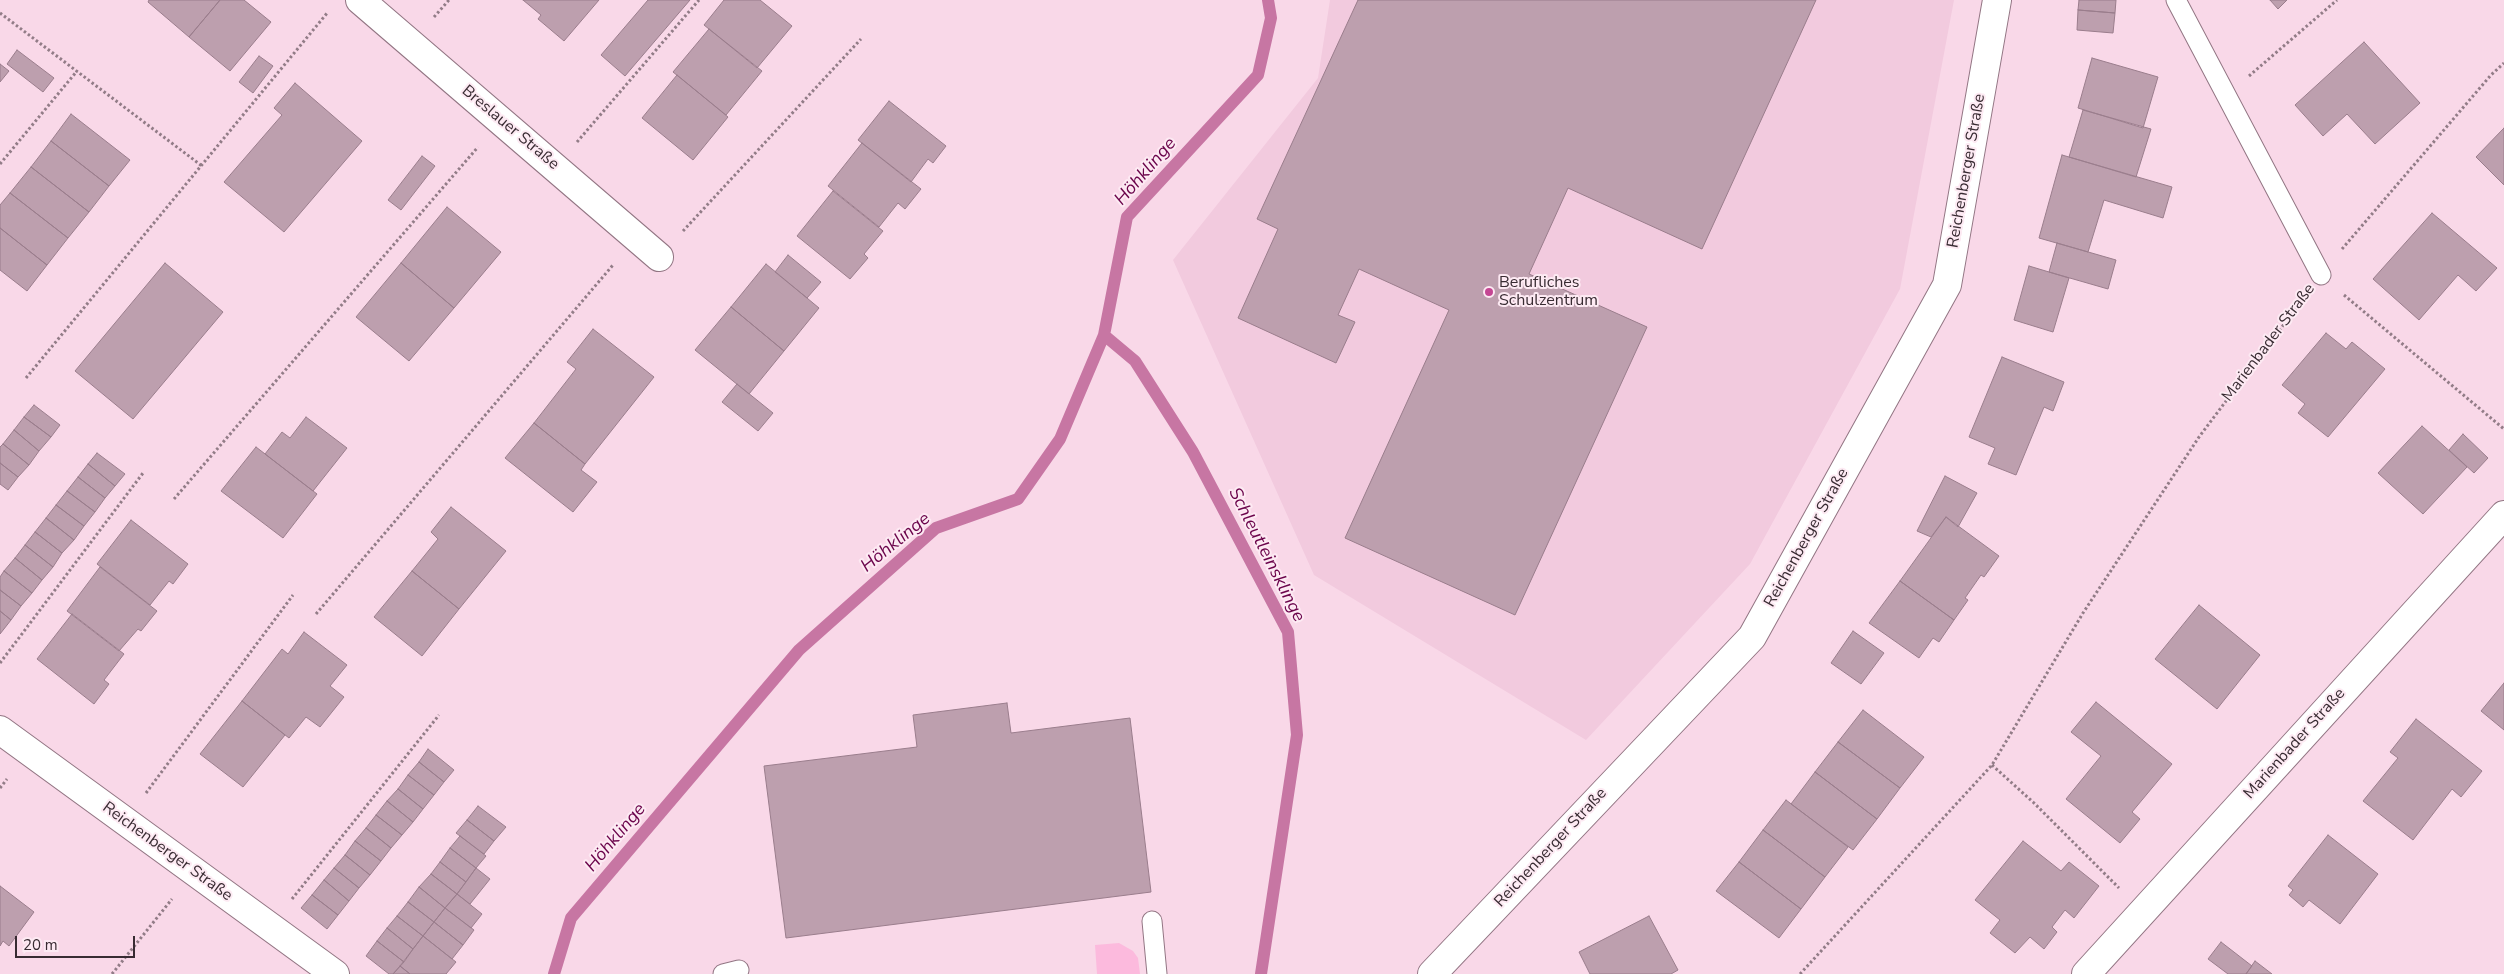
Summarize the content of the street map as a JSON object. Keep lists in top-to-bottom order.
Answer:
{
  "streets": {
    "street": ["Breslauer Straße", "Reichenberger Straße", "Marienbader Straße"]
  },
  "water": ["Höhklinge", "Schleutleinsklinge"],
  "places": ["Berufliches Schulzentrum"],
  "scale_bar": "20 m"
}
